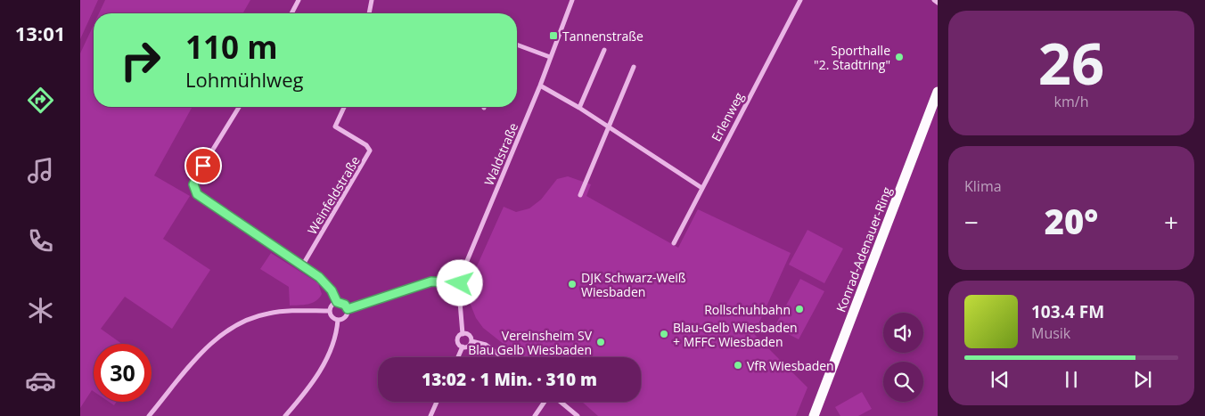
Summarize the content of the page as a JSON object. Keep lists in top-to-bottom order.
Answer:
{
  "streets": {
    "main road": ["Konrad-Adenauer-Ring"],
    "street": ["Erlenweg", "Waldstraße", "Weinfeldstraße"]
  },
  "places": {
    "transit": ["Tannenstraße"],
    "other": [
      "Sporthalle \"2. Stadtring\"",
      "DJK Schwarz-Weiß Wiesbaden",
      "Rollschuhbahn",
      "Blau-Gelb Wiesbaden + MFFC Wiesbaden",
      "Vereinsheim SV Blau Gelb Wiesbaden",
      "VfR Wiesbaden"
    ]
  },
  "page": {
    "tabs": "13:01",
    "tile": [
      ["26", "km/h"],
      "Klima"
    ],
    "turn": ["110 m", "Lohmühlweg"],
    "heat": ["−", "20°", "+"],
    "song": ["103.4 FM", "Musik"],
    "limit": "30",
    "trip": "13:02 · 1 Min. · 310 m"
  }
}
